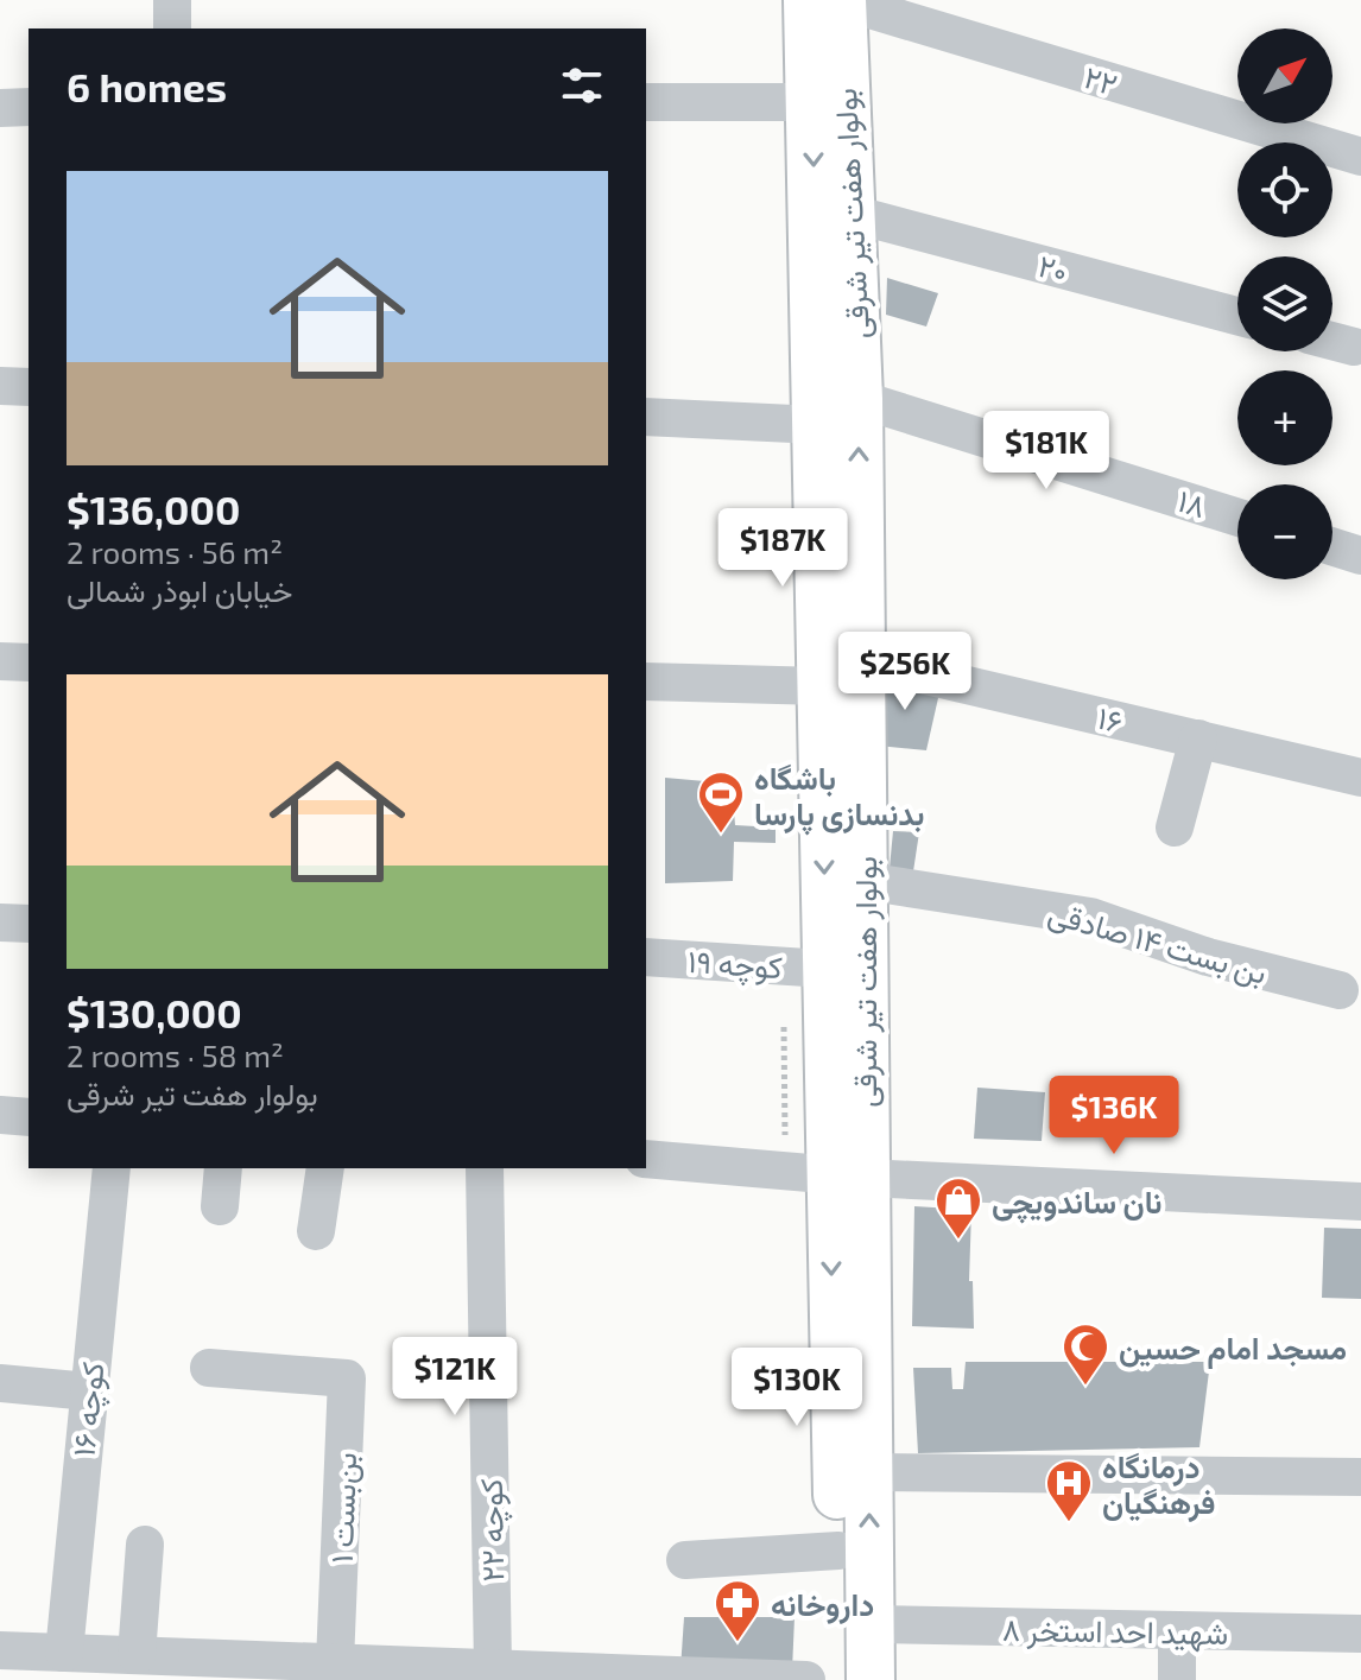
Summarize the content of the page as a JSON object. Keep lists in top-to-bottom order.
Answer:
{
  "streets": {
    "main road": ["بولوار هفت تیر شرقی"],
    "street": [
      "۲۲",
      "۲۰",
      "۱۸",
      "۱۶",
      "بن بست ۱۴ صادقی",
      "کوچه ۱۹",
      "کوچه ۱۶",
      "بن‌بست ۱",
      "کوچه ۲۲",
      "شهید احد استخر ۸"
    ]
  },
  "crossings": [
    ["۲۲", "بولوار هفت تیر شرقی"],
    ["بولوار هفت تیر شرقی", "۲۰"],
    ["بولوار هفت تیر شرقی", "۱۸"],
    ["بولوار هفت تیر شرقی", "۱۶"],
    ["بولوار هفت تیر شرقی", "بن بست ۱۴ صادقی"],
    ["بولوار هفت تیر شرقی", "کوچه ۱۹"],
    ["بولوار هفت تیر شرقی", "شهید احد استخر ۸"]
  ],
  "places": {
    "sports": ["باشگاه بدنسازی پارسا"],
    "shop": ["نان ساندویچی"],
    "mosque": ["مسجد امام حسین"],
    "hospital": ["درمانگاه فرهنگیان"],
    "pharmacy": ["داروخانه"]
  },
  "north": "top right",
  "page": {
    "map_buttons": ["+", "−"],
    "heading": "6 homes",
    "list": [
      {
        "name": "$136,000",
        "note": "2 rooms · 56 m² · خیابان ابوذر شمالی"
      },
      {
        "name": "$130,000",
        "note": "2 rooms · 58 m² · بولوار هفت تیر شرقی"
      }
    ],
    "price": [
      "$181K",
      "$187K",
      "$256K",
      "$136K",
      "$121K",
      "$130K"
    ]
  }
}
